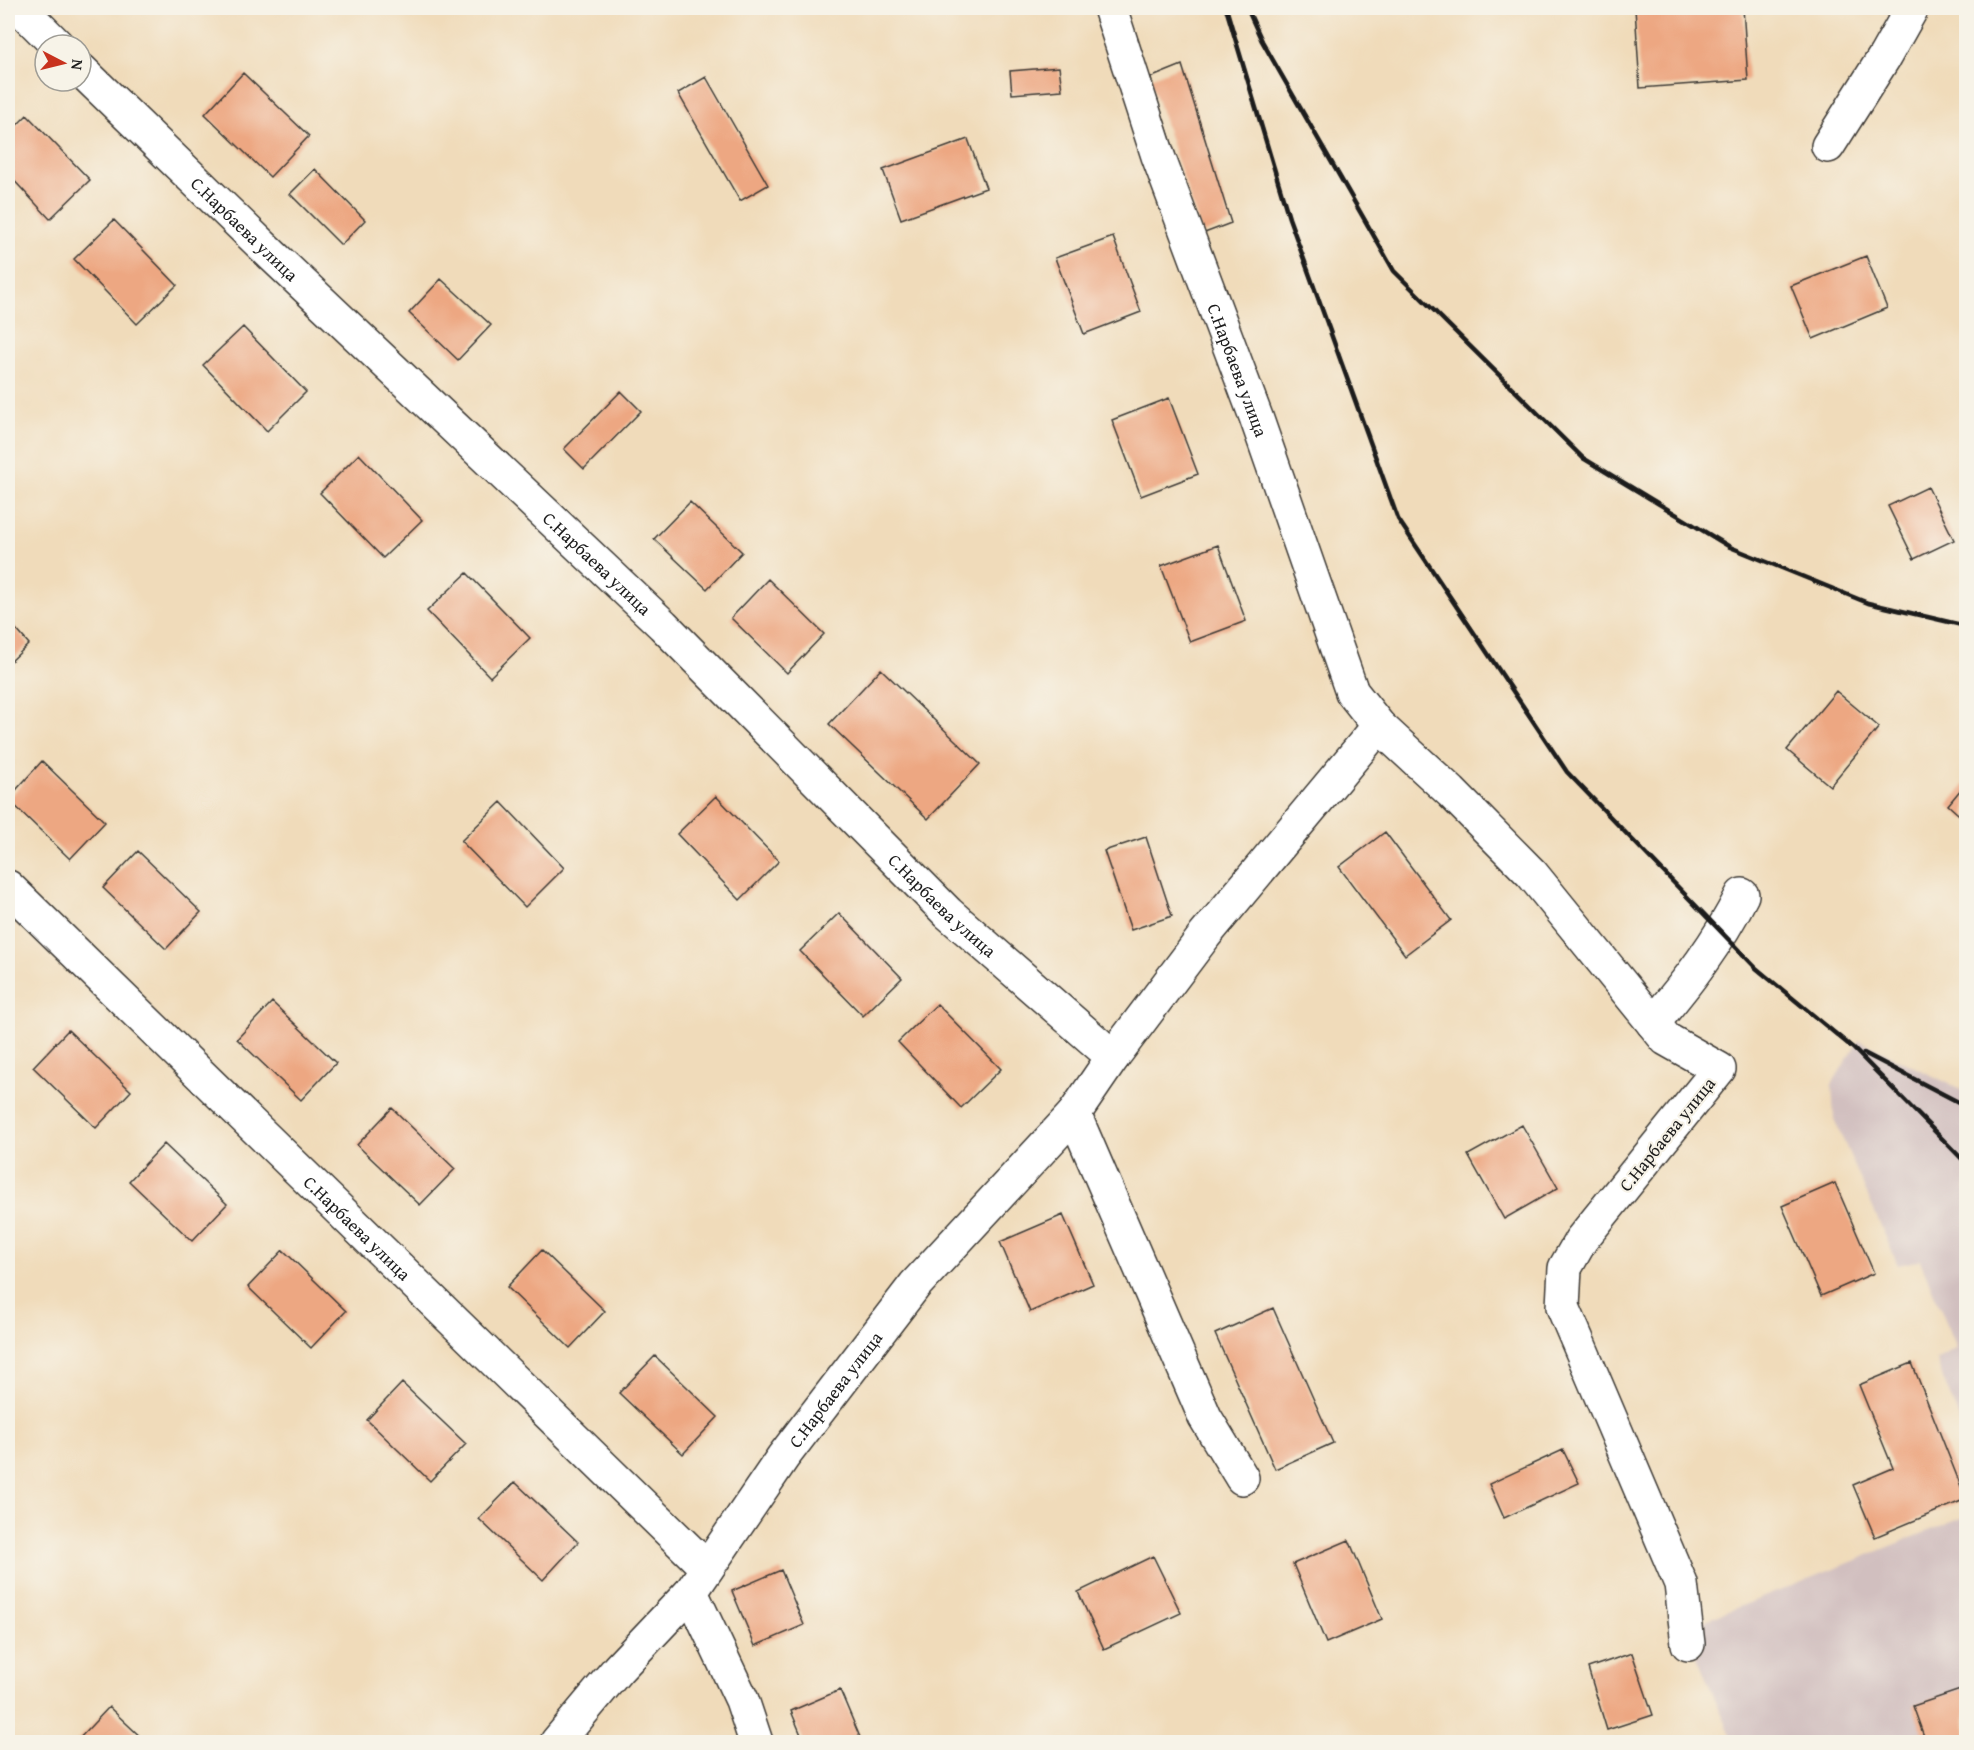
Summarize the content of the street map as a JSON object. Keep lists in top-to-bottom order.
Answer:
{
  "streets": {
    "street": ["С.Нарбаева улица"]
  },
  "north": "right"
}
